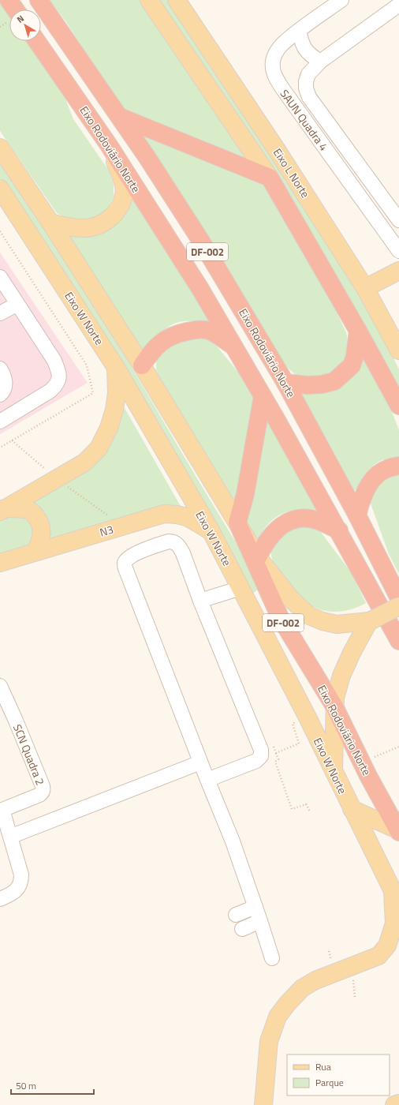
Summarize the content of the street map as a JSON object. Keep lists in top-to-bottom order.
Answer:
{
  "streets": {
    "highway": ["Eixo Rodoviário Norte", "DF-002"],
    "main road": ["Eixo L Norte", "Eixo W Norte", "N3"],
    "street": ["SAUN Quadra 4", "SCN Quadra 2"]
  },
  "crossings": [
    ["Eixo Rodoviário Norte", "Eixo W Norte"],
    ["Eixo W Norte", "N3"]
  ],
  "legend": ["Rua", "Parque"],
  "scale_bar": "50 m",
  "north": "top left"
}
